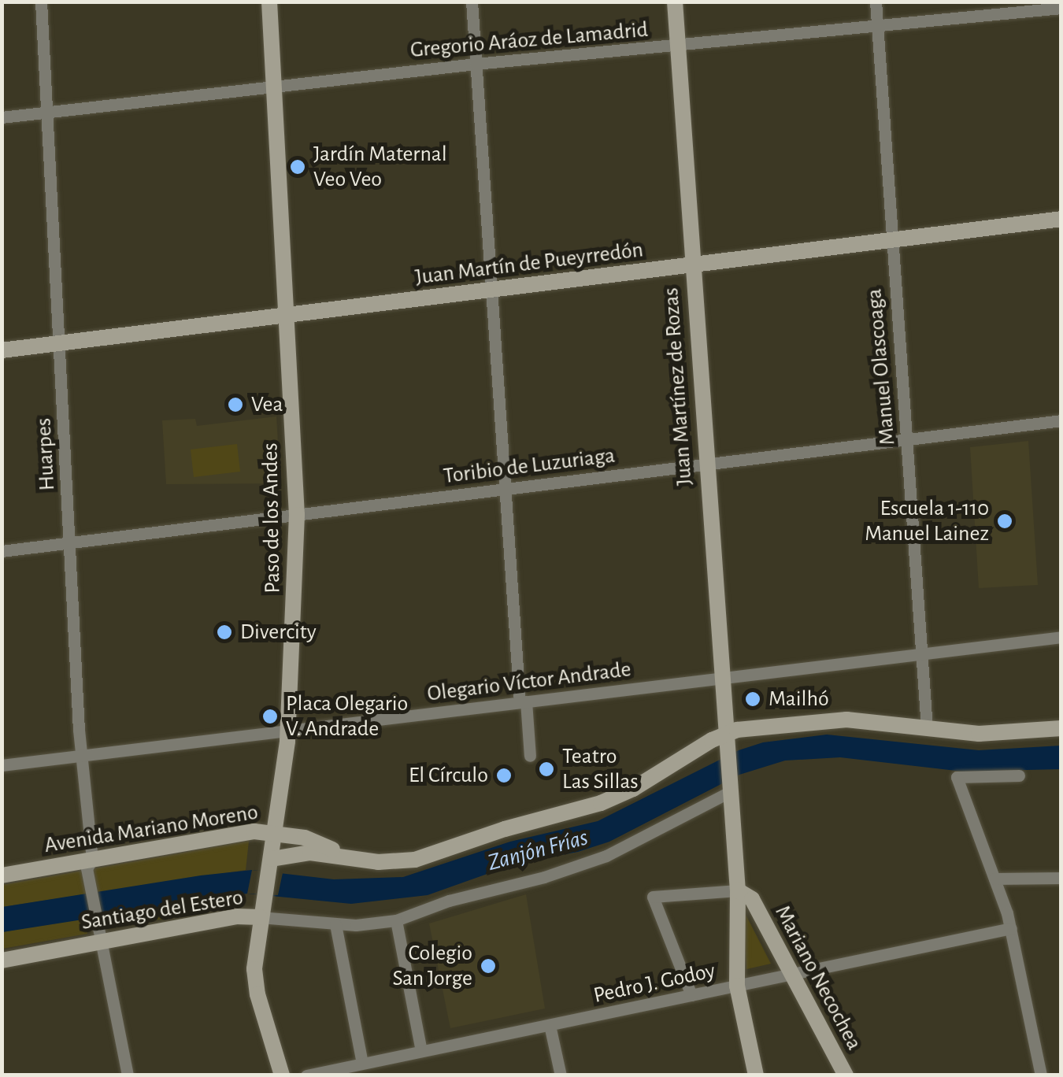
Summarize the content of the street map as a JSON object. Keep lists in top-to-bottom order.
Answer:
{
  "streets": {
    "street": [
      "Gregorio Aráoz de Lamadrid",
      "Juan Martín de Pueyrredón",
      "Manuel Olascoaga",
      "Juan Martínez de Rozas",
      "Huarpes",
      "Toribio de Luzuriaga",
      "Paso de los Andes",
      "Olegario Víctor Andrade",
      "Avenida Mariano Moreno",
      "Santiago del Estero",
      "Mariano Necochea",
      "Pedro J. Godoy"
    ]
  },
  "crossings": [
    ["Gregorio Aráoz de Lamadrid", "Manuel Olascoaga"],
    ["Gregorio Aráoz de Lamadrid", "Juan Martínez de Rozas"],
    ["Gregorio Aráoz de Lamadrid", "Huarpes"],
    ["Gregorio Aráoz de Lamadrid", "Paso de los Andes"],
    ["Juan Martín de Pueyrredón", "Manuel Olascoaga"],
    ["Juan Martín de Pueyrredón", "Juan Martínez de Rozas"],
    ["Juan Martín de Pueyrredón", "Huarpes"],
    ["Juan Martín de Pueyrredón", "Paso de los Andes"],
    ["Manuel Olascoaga", "Toribio de Luzuriaga"],
    ["Manuel Olascoaga", "Olegario Víctor Andrade"],
    ["Manuel Olascoaga", "Avenida Mariano Moreno"],
    ["Juan Martínez de Rozas", "Toribio de Luzuriaga"],
    ["Juan Martínez de Rozas", "Olegario Víctor Andrade"],
    ["Juan Martínez de Rozas", "Avenida Mariano Moreno"],
    ["Juan Martínez de Rozas", "Santiago del Estero"],
    ["Huarpes", "Toribio de Luzuriaga"],
    ["Huarpes", "Olegario Víctor Andrade"],
    ["Huarpes", "Avenida Mariano Moreno"],
    ["Huarpes", "Santiago del Estero"],
    ["Toribio de Luzuriaga", "Paso de los Andes"],
    ["Paso de los Andes", "Olegario Víctor Andrade"],
    ["Paso de los Andes", "Avenida Mariano Moreno"],
    ["Paso de los Andes", "Santiago del Estero"],
    ["Mariano Necochea", "Pedro J. Godoy"]
  ],
  "water": ["Zanjón Frías"],
  "places": [
    "Jardín Maternal Veo Veo",
    "Vea",
    "Escuela 1-110 Manuel Lainez",
    "Divercity",
    "Mailhó",
    "Placa Olegario V. Andrade",
    "Teatro Las Sillas",
    "El Círculo",
    "Colegio San Jorge"
  ]
}
